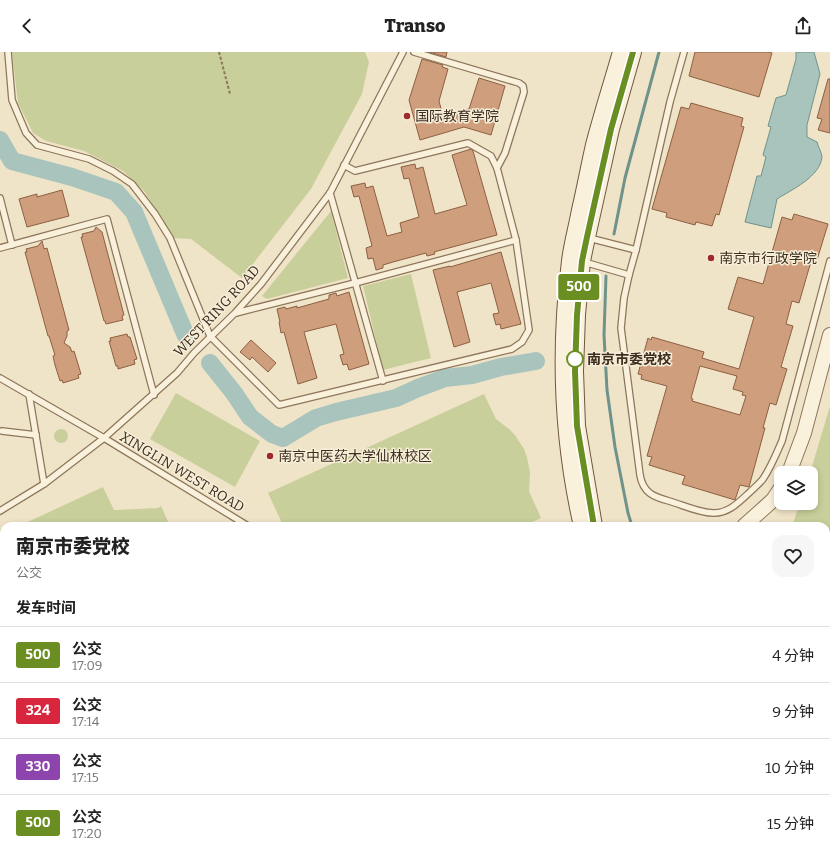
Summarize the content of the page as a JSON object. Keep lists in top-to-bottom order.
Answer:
{
  "streets": {
    "lane": ["WEST RING ROAD", "XINGLIN WEST ROAD"]
  },
  "crossings": [
    ["WEST RING ROAD", "XINGLIN WEST ROAD"]
  ],
  "places": [
    "国际教育学院",
    "南京市行政学院",
    "南京市委党校",
    "南京中医药大学仙林校区"
  ],
  "lines": ["bus line 500"],
  "page": {
    "header": "Transo",
    "on_map": "500",
    "heading": [
      ["南京市委党校", "公交"],
      "发车时间"
    ],
    "list": [
      {
        "mark": "500",
        "name": "公交",
        "note": "17:09",
        "value": "4 分钟"
      },
      {
        "mark": "324",
        "name": "公交",
        "note": "17:14",
        "value": "9 分钟"
      },
      {
        "mark": "330",
        "name": "公交",
        "note": "17:15",
        "value": "10 分钟"
      },
      {
        "mark": "500",
        "name": "公交",
        "note": "17:20",
        "value": "15 分钟"
      }
    ]
  }
}
